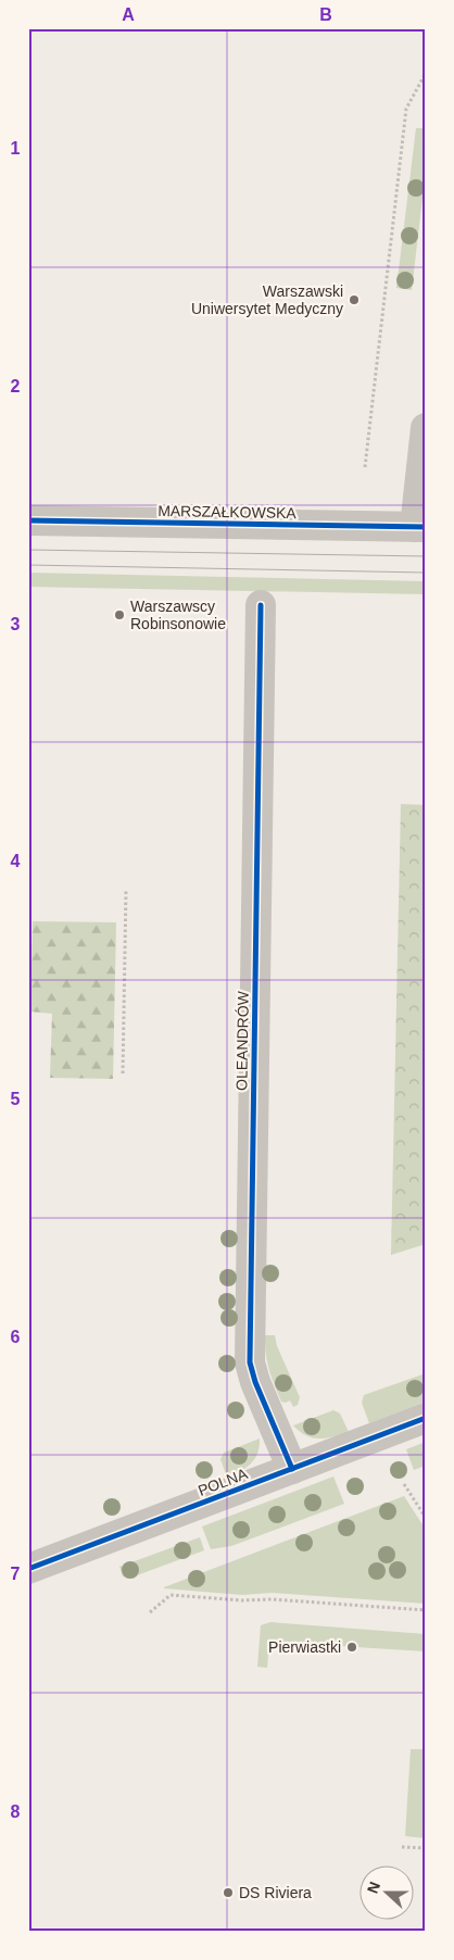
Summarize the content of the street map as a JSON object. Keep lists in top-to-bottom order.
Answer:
{
  "streets": {
    "street": ["MARSZAŁKOWSKA", "OLEANDRÓW", "POLNA"]
  },
  "crossings": [
    ["OLEANDRÓW", "POLNA"]
  ],
  "places": [
    "Warszawski Uniwersytet Medyczny",
    "Warszawscy Robinsonowie",
    "Pierwiastki",
    "DS Riviera"
  ],
  "north": "left",
  "grid": {
    "columns": ["A", "B"],
    "rows": [
      "1",
      "2",
      "3",
      "4",
      "5",
      "6",
      "7",
      "8"
    ]
  }
}
